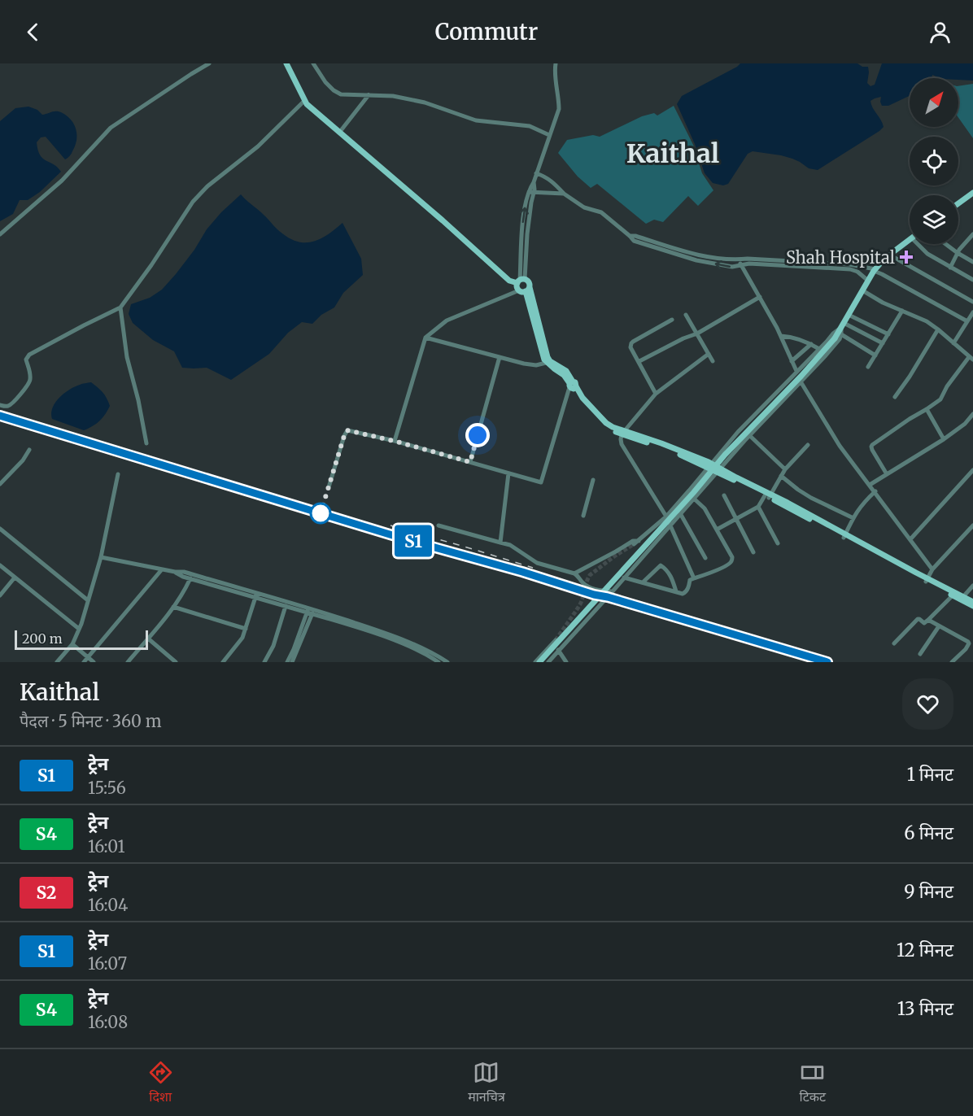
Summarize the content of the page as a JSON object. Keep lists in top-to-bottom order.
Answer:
{
  "districts": ["Kaithal"],
  "places": {
    "health": ["Shah Hospital"]
  },
  "scale_bar": "200 m",
  "north": "top right",
  "page": {
    "header": "Commutr",
    "on_map": "S1",
    "scale": "200 m",
    "heading": ["Kaithal", "पैदल · 5 मिनट · 360 m"],
    "list": [
      {
        "mark": "S1",
        "name": "ट्रेन",
        "note": "15:56",
        "value": "1 मिनट"
      },
      {
        "mark": "S4",
        "name": "ट्रेन",
        "note": "16:01",
        "value": "6 मिनट"
      },
      {
        "mark": "S2",
        "name": "ट्रेन",
        "note": "16:04",
        "value": "9 मिनट"
      },
      {
        "mark": "S1",
        "name": "ट्रेन",
        "note": "16:07",
        "value": "12 मिनट"
      },
      {
        "mark": "S4",
        "name": "ट्रेन",
        "note": "16:08",
        "value": "13 मिनट"
      }
    ],
    "tabs": ["दिशा", "मानचित्र", "टिकट"]
  }
}
